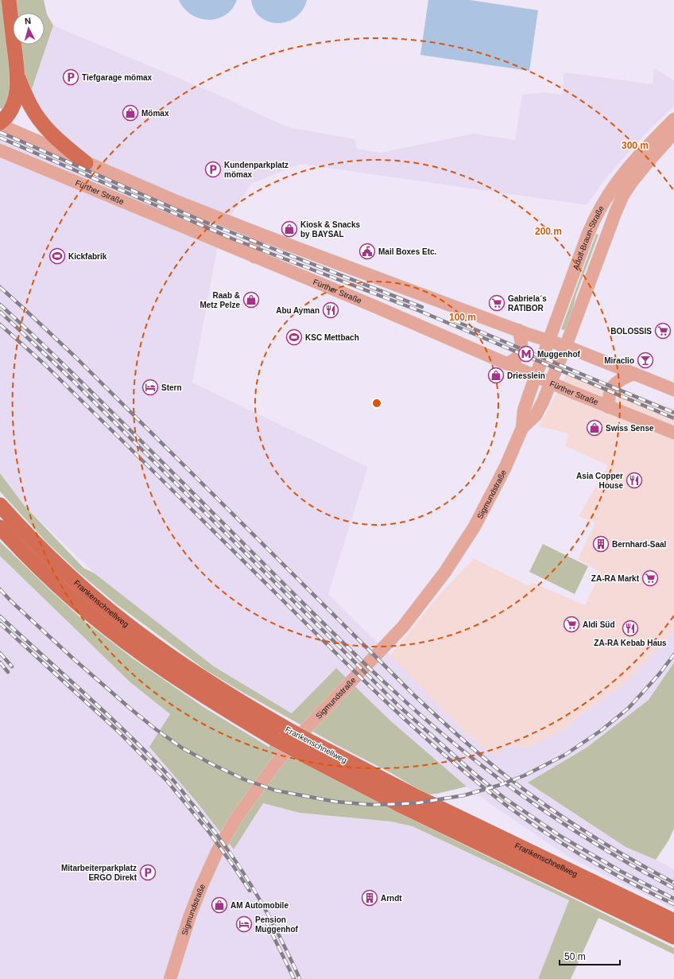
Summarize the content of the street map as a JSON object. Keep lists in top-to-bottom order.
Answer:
{
  "streets": {
    "highway": ["Frankenschnellweg"],
    "main road": ["Fürther Straße", "Adolf-Braun-Straße", "Sigmundstraße"]
  },
  "crossings": [
    ["Fürther Straße", "Adolf-Braun-Straße"],
    ["Fürther Straße", "Sigmundstraße"],
    ["Adolf-Braun-Straße", "Sigmundstraße"]
  ],
  "places": {
    "parking": ["Tiefgarage mömax", "Kundenparkplatz mömax", "Mitarbeiterparkplatz ERGO Direkt"],
    "shop": [
      "Mömax",
      "Kiosk & Snacks by BAYSAL",
      "Raab & Metz Pelze",
      "Driesslein",
      "Swiss Sense",
      "AM Automobile"
    ],
    "public building": ["Mail Boxes Etc."],
    "sports": ["Kickfabrik", "KSC Mettbach"],
    "supermarket": [
      "Gabriela´s RATIBOR",
      "BOLOSSIS",
      "ZA-RA Markt",
      "Aldi Süd"
    ],
    "restaurant": ["Abu Ayman", "Asia Copper House", "ZA-RA Kebab Haus"],
    "metro station": ["Muggenhof"],
    "bar": ["Miraclio"],
    "hotel": ["Stern", "Pension Muggenhof"],
    "building": ["Bernhard-Saal", "Arndt"]
  },
  "scale_bar": "50 m",
  "north": "top",
  "rings": ["300 m", "200 m", "100 m"]
}
